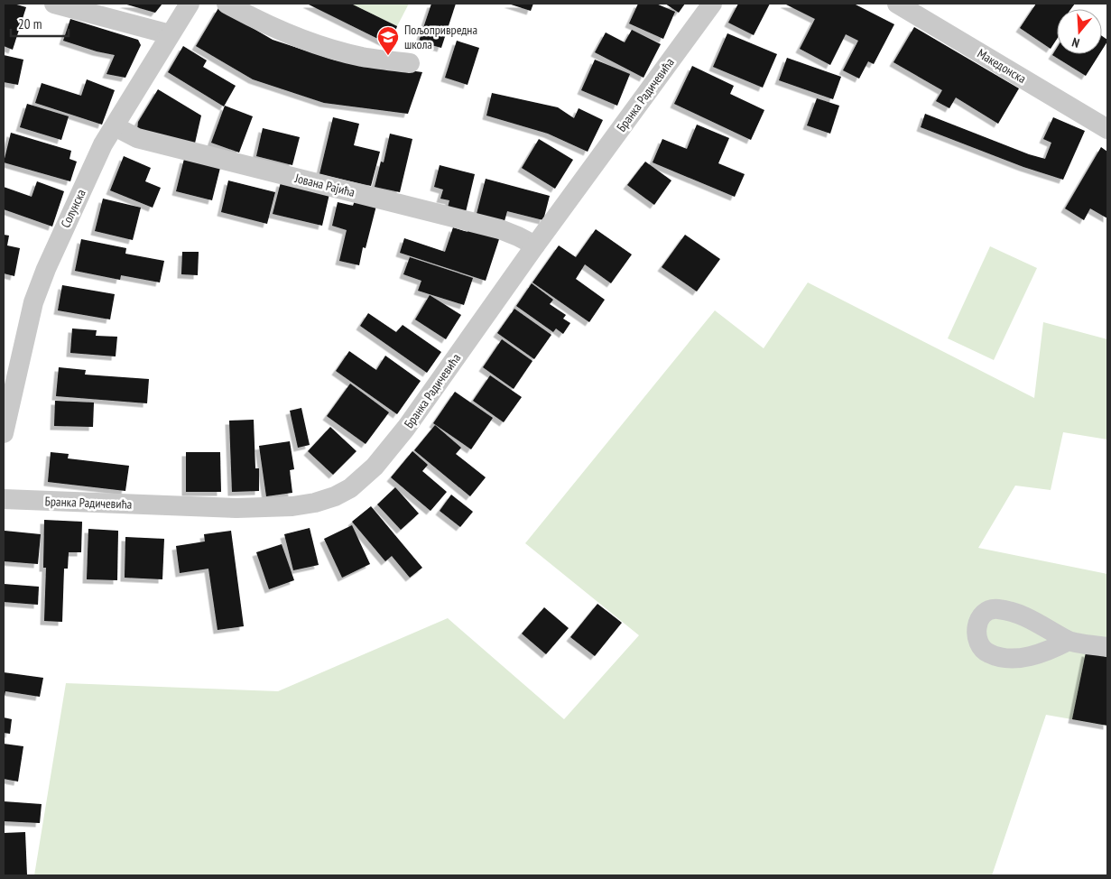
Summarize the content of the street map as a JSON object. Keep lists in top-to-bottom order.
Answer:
{
  "streets": {
    "street": [
      "Македонска",
      "Бранка Радичевића",
      "Јована Рајића",
      "Солунска"
    ]
  },
  "crossings": [
    ["Бранка Радичевића", "Јована Рајића"],
    ["Јована Рајића", "Солунска"]
  ],
  "places": {
    "school or university": ["Пољопривредна школа"]
  },
  "scale_bar": "20 m",
  "north": "bottom"
}
